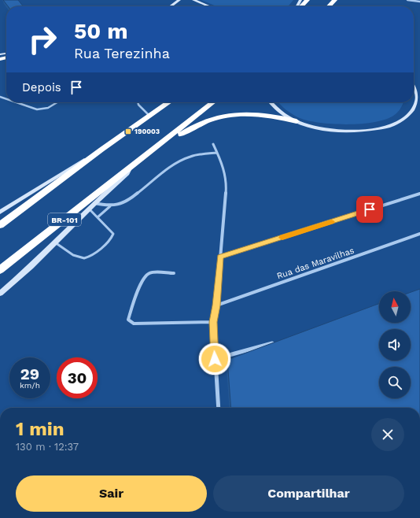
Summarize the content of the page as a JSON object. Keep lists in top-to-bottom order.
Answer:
{
  "streets": {
    "highway": ["BR-101"],
    "street": ["Rua das Maravilhas"]
  },
  "places": {
    "transit": ["190003"]
  },
  "north": "top",
  "page": {
    "turn": ["50 m", "Rua Terezinha"],
    "then": "Depois",
    "speed": "29 km/h",
    "limit": "30",
    "heading": ["1 min", "130 m · 12:37"],
    "buttons": ["Sair", "Compartilhar"]
  }
}
